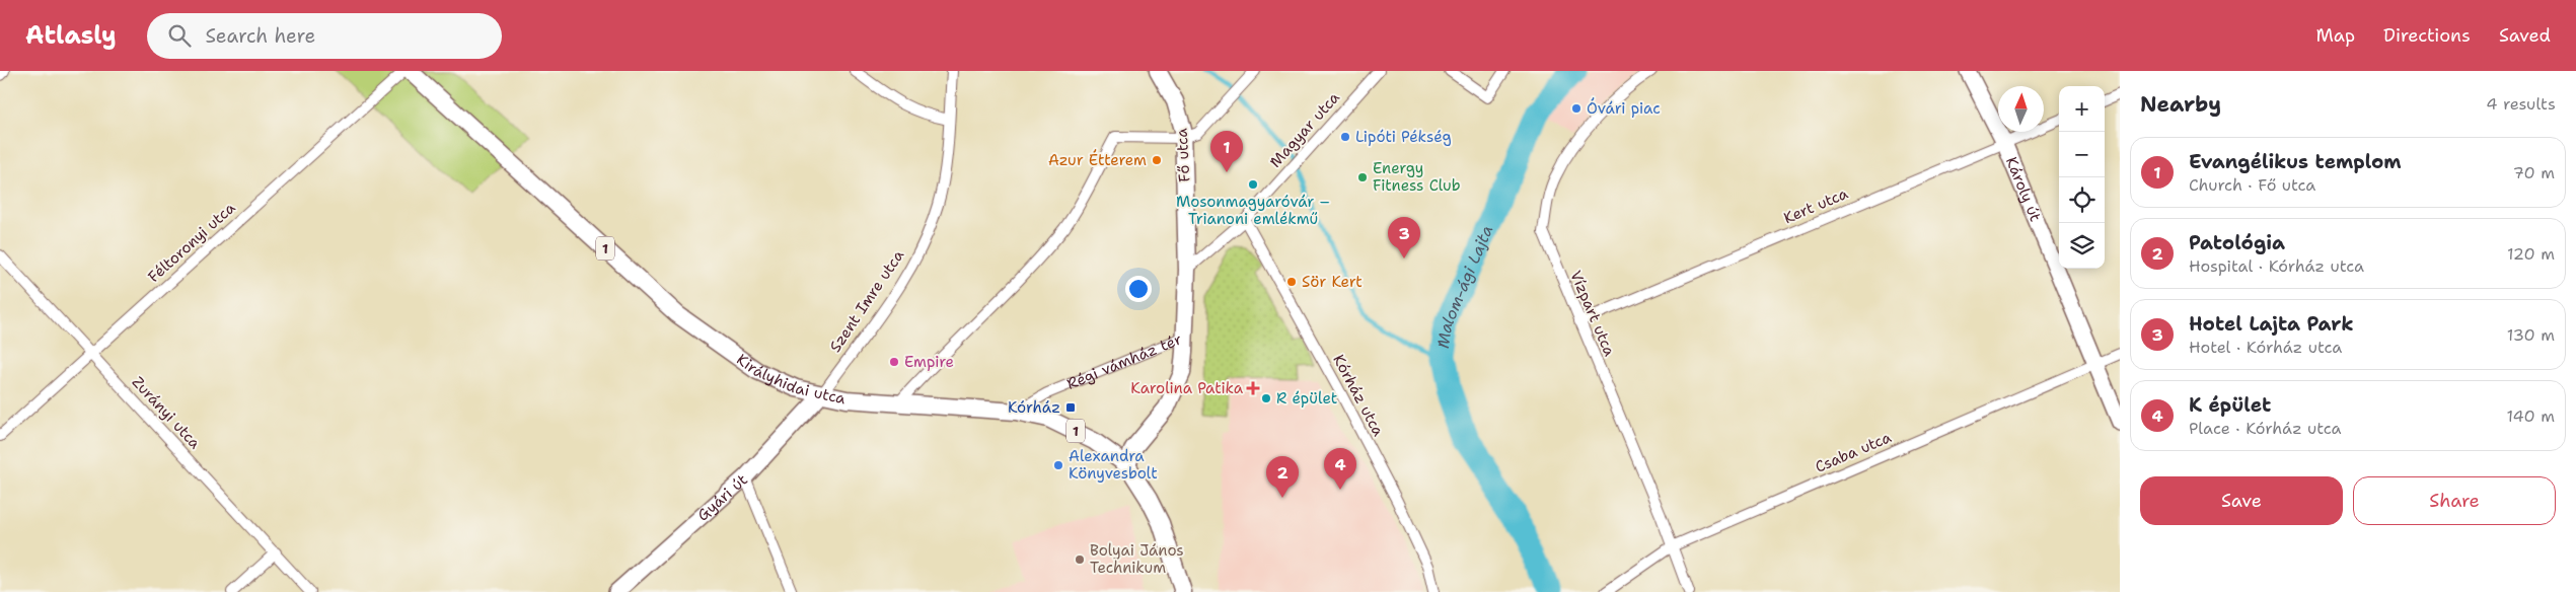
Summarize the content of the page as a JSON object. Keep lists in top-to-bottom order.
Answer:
{
  "streets": {
    "main road": [
      "Fő utca",
      "1",
      "Régi vámház tér",
      "Királyhidai utca"
    ],
    "street": [
      "Magyar utca",
      "Károly út",
      "Kert utca",
      "Féltoronyi utca",
      "Szent Imre utca",
      "Vízpart utca",
      "Kórház utca",
      "Zurányi utca",
      "Csaba utca",
      "Gyári út"
    ]
  },
  "crossings": [
    ["Magyar utca", "Fő utca"],
    ["Magyar utca", "Kórház utca"],
    ["Fő utca", "Régi vámház tér"],
    ["Károly út", "Kert utca"],
    ["Károly út", "Csaba utca"],
    ["Kert utca", "Vízpart utca"],
    ["Féltoronyi utca", "Zurányi utca"],
    ["Szent Imre utca", "Királyhidai utca"],
    ["Szent Imre utca", "Gyári út"],
    ["Vízpart utca", "Csaba utca"],
    ["Régi vámház tér", "Királyhidai utca"],
    ["Királyhidai utca", "Gyári út"]
  ],
  "water": ["Malom-ági Lajta"],
  "places": {
    "other": [
      "Óvári piac",
      "Lipóti Pékség",
      "Azur Étterem",
      "Energy Fitness Club",
      "Mosonmagyaróvár – Trianoni emlékmű",
      "Sör Kert",
      "Empire",
      "R épület",
      "Alexandra Könyvesbolt",
      "Bolyai János Technikum"
    ],
    "health": ["Karolina Patika"],
    "transit": ["Kórház"]
  },
  "north": "top",
  "page": {
    "header": "Atlasly",
    "search": "Search here",
    "nav": ["Map", "Directions", "Saved"],
    "heading": ["Nearby", "4 results"],
    "map_buttons": ["+", "−"],
    "pins": [
      "1",
      "3",
      "4",
      "2"
    ],
    "list": [
      {
        "mark": "1",
        "name": "Evangélikus templom",
        "note": "Church · Fő utca",
        "value": "70 m"
      },
      {
        "mark": "2",
        "name": "Patológia",
        "note": "Hospital · Kórház utca",
        "value": "120 m"
      },
      {
        "mark": "3",
        "name": "Hotel Lajta Park",
        "note": "Hotel · Kórház utca",
        "value": "130 m"
      },
      {
        "mark": "4",
        "name": "K épület",
        "note": "Place · Kórház utca",
        "value": "140 m"
      }
    ],
    "buttons": ["Save", "Share"]
  }
}
